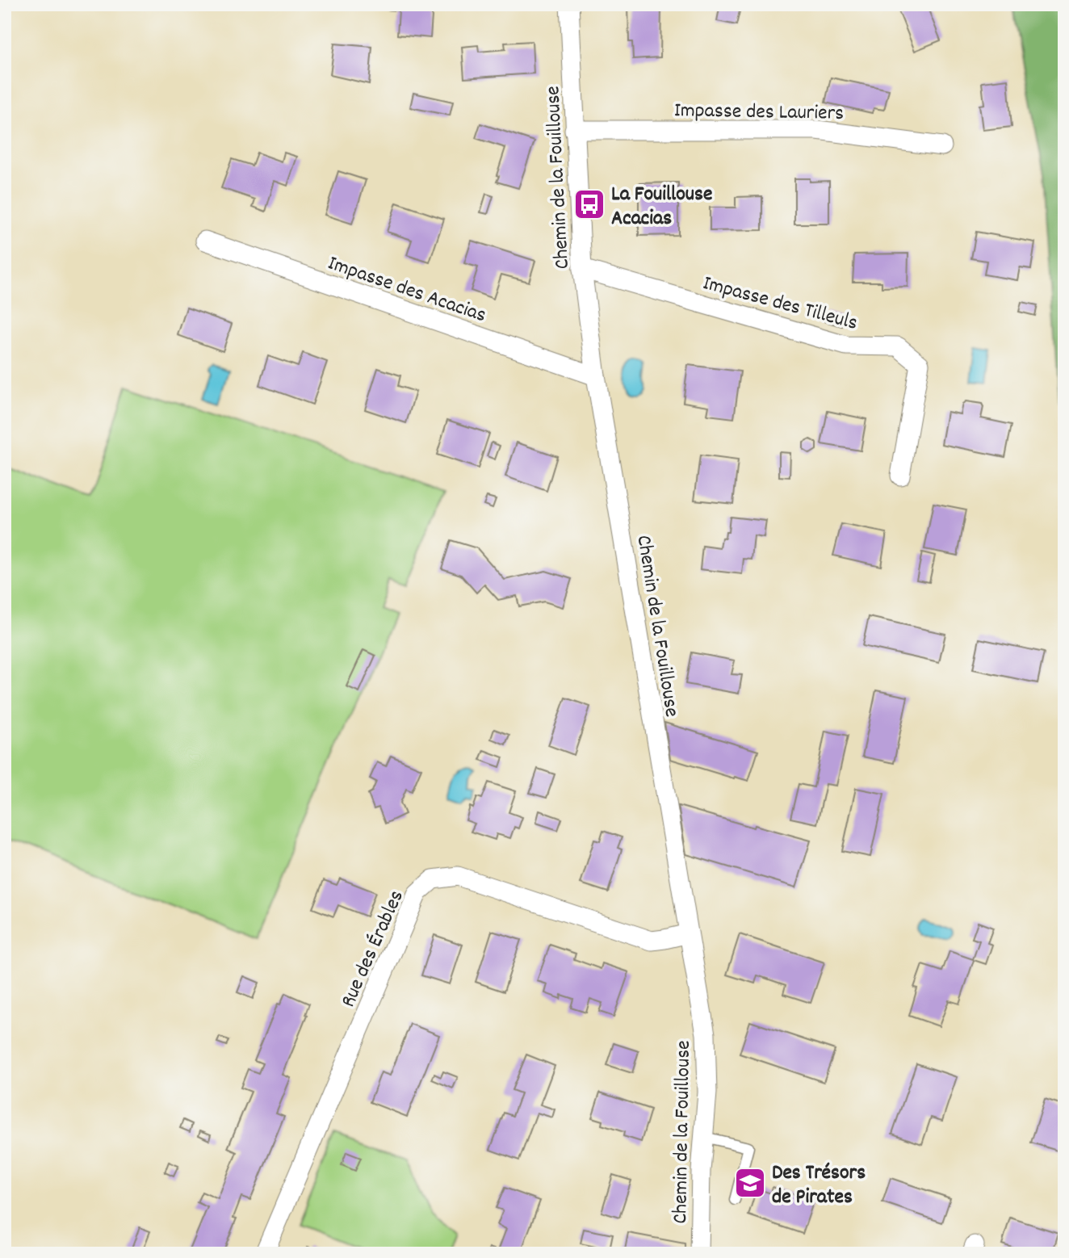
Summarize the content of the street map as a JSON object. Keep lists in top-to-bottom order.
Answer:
{
  "streets": {
    "street": [
      "Impasse des Lauriers",
      "Chemin de la Fouillouse",
      "Impasse des Acacias",
      "Impasse des Tilleuls",
      "Rue des Érables"
    ]
  },
  "crossings": [
    ["Impasse des Lauriers", "Chemin de la Fouillouse"],
    ["Chemin de la Fouillouse", "Impasse des Acacias"],
    ["Chemin de la Fouillouse", "Impasse des Tilleuls"],
    ["Chemin de la Fouillouse", "Rue des Érables"]
  ],
  "places": {
    "bus stop": ["La Fouillouse Acacias"],
    "school or university": ["Des Trésors de Pirates"]
  }
}
